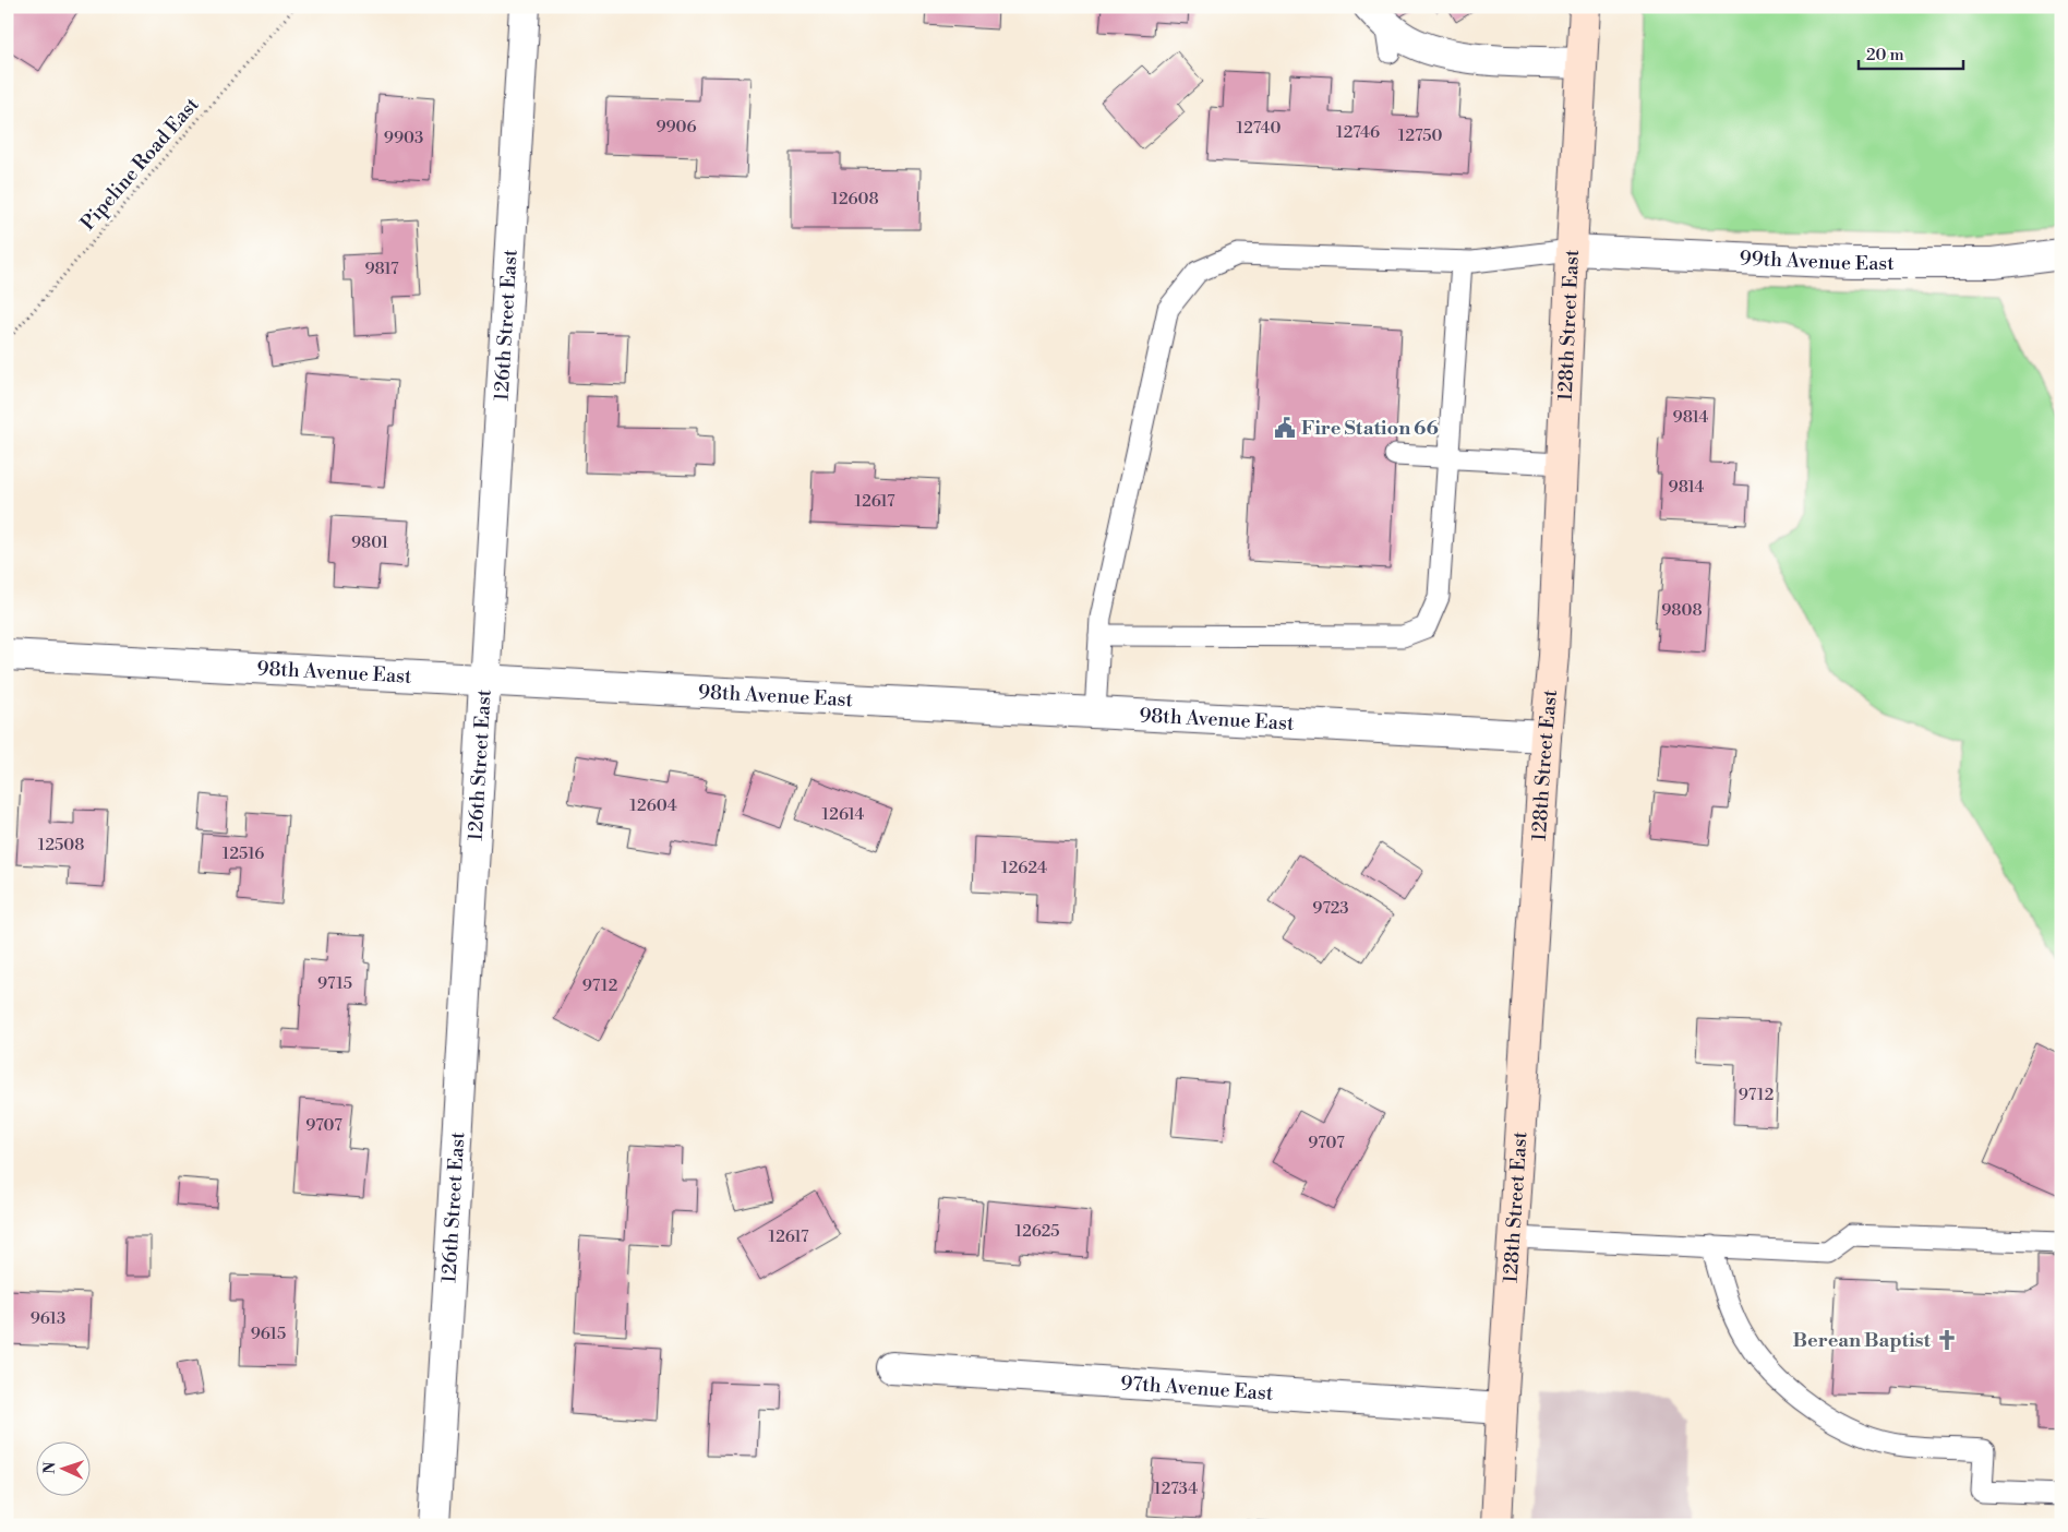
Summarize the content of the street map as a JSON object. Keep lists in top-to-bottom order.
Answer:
{
  "streets": {
    "street": [
      "99th Avenue East",
      "126th Street East",
      "128th Street East",
      "98th Avenue East",
      "97th Avenue East"
    ],
    "path": ["Pipeline Road East"]
  },
  "crossings": [
    ["99th Avenue East", "128th Street East"],
    ["126th Street East", "98th Avenue East"],
    ["128th Street East", "98th Avenue East"],
    ["128th Street East", "97th Avenue East"]
  ],
  "places": {
    "public building": ["Fire Station 66"],
    "church": ["Berean Baptist"]
  },
  "house_numbers": [
    "9906",
    "12740",
    "12746",
    "12750",
    "9903",
    "12608",
    "9817",
    "9814",
    "9814",
    "12617",
    "9801",
    "9808",
    "12604",
    "12614",
    "12508",
    "12516",
    "12624",
    "9723",
    "9715",
    "9712",
    "9712",
    "9707",
    "9707",
    "12625",
    "12617",
    "9613",
    "9615",
    "12734"
  ],
  "scale_bar": "20 m",
  "north": "left"
}
